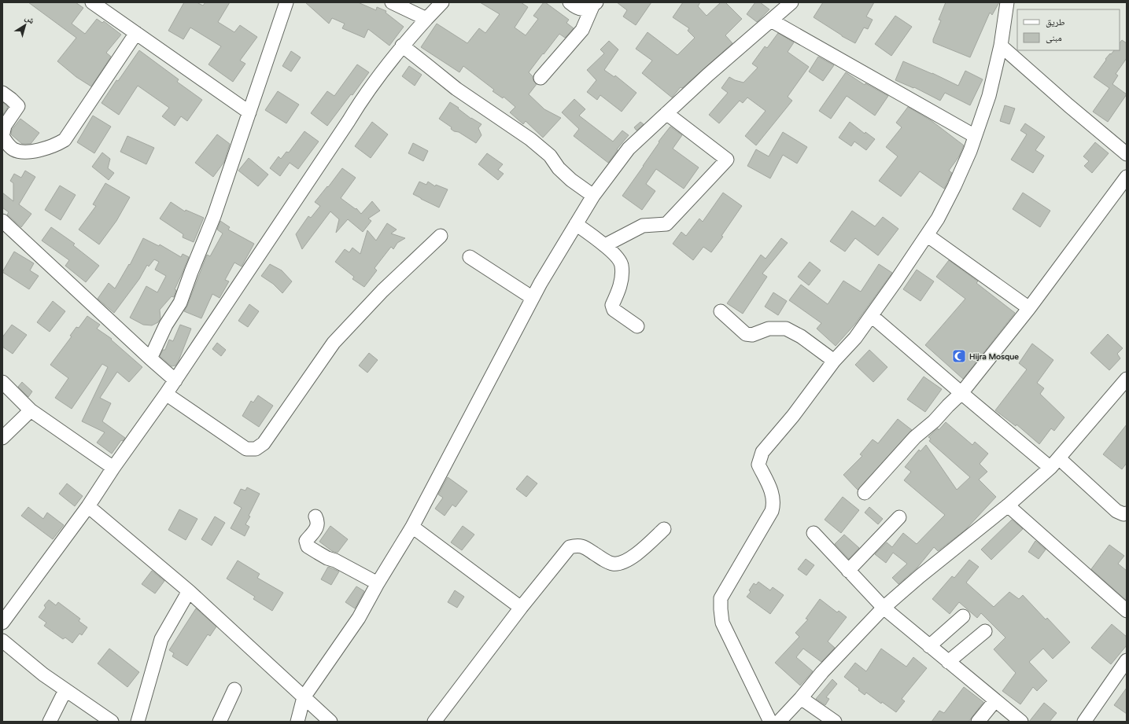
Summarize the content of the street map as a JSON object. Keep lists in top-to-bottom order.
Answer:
{
  "places": {
    "mosque": ["Hijra Mosque"]
  },
  "legend": ["طريق", "مبنى"],
  "north": "top right"
}
